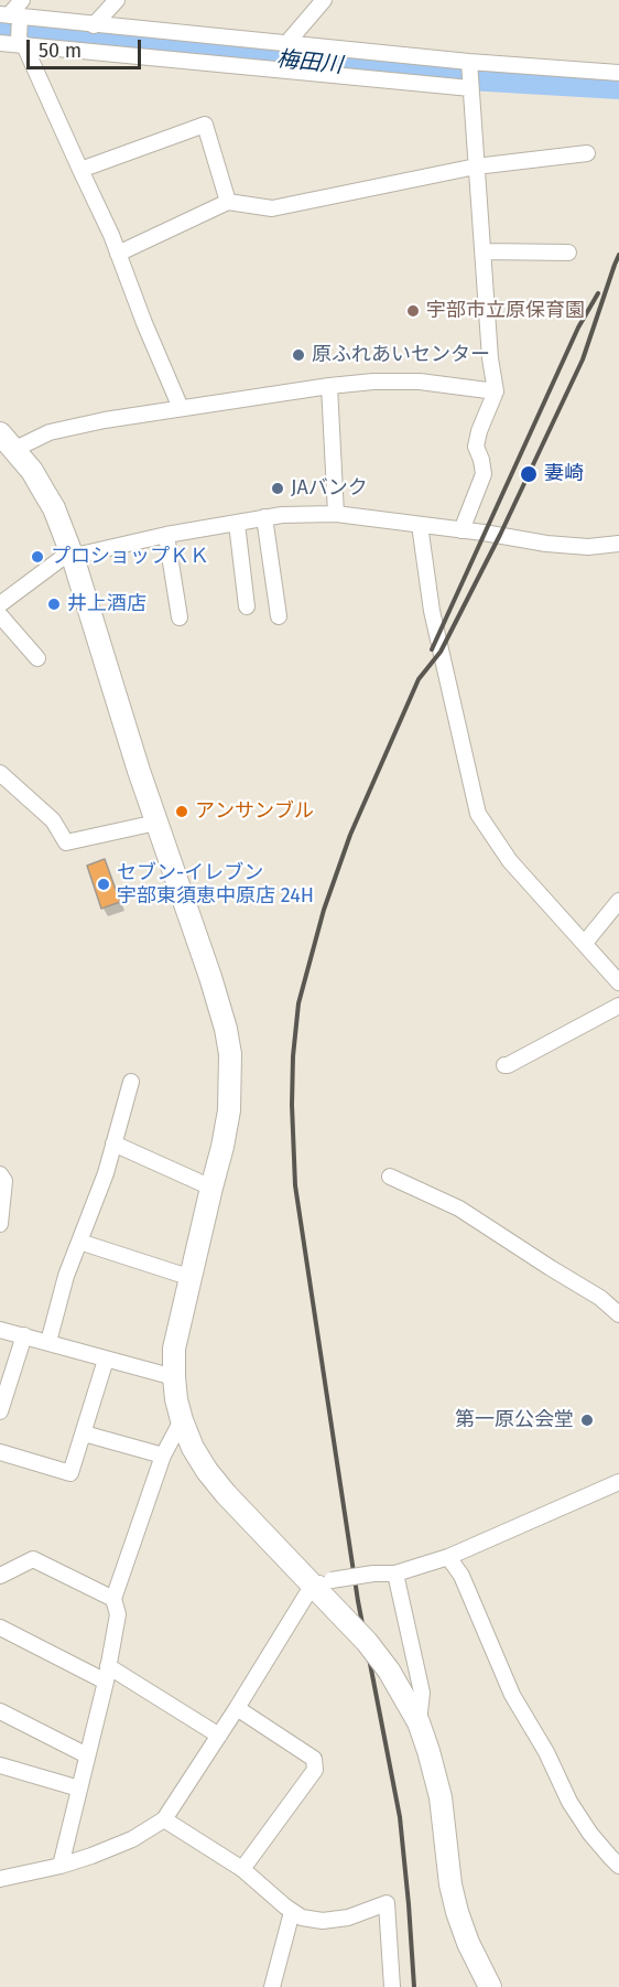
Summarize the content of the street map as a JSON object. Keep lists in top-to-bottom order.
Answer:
{
  "water": ["梅田川"],
  "places": [
    "宇部市立原保育園",
    "原ふれあいセンター",
    "妻崎",
    "JAバンク",
    "プロショップＫＫ",
    "井上酒店",
    "アンサンブル",
    "セブン-イレブン 宇部東須恵中原店 24H",
    "第一原公会堂"
  ],
  "scale_bar": "50 m"
}
